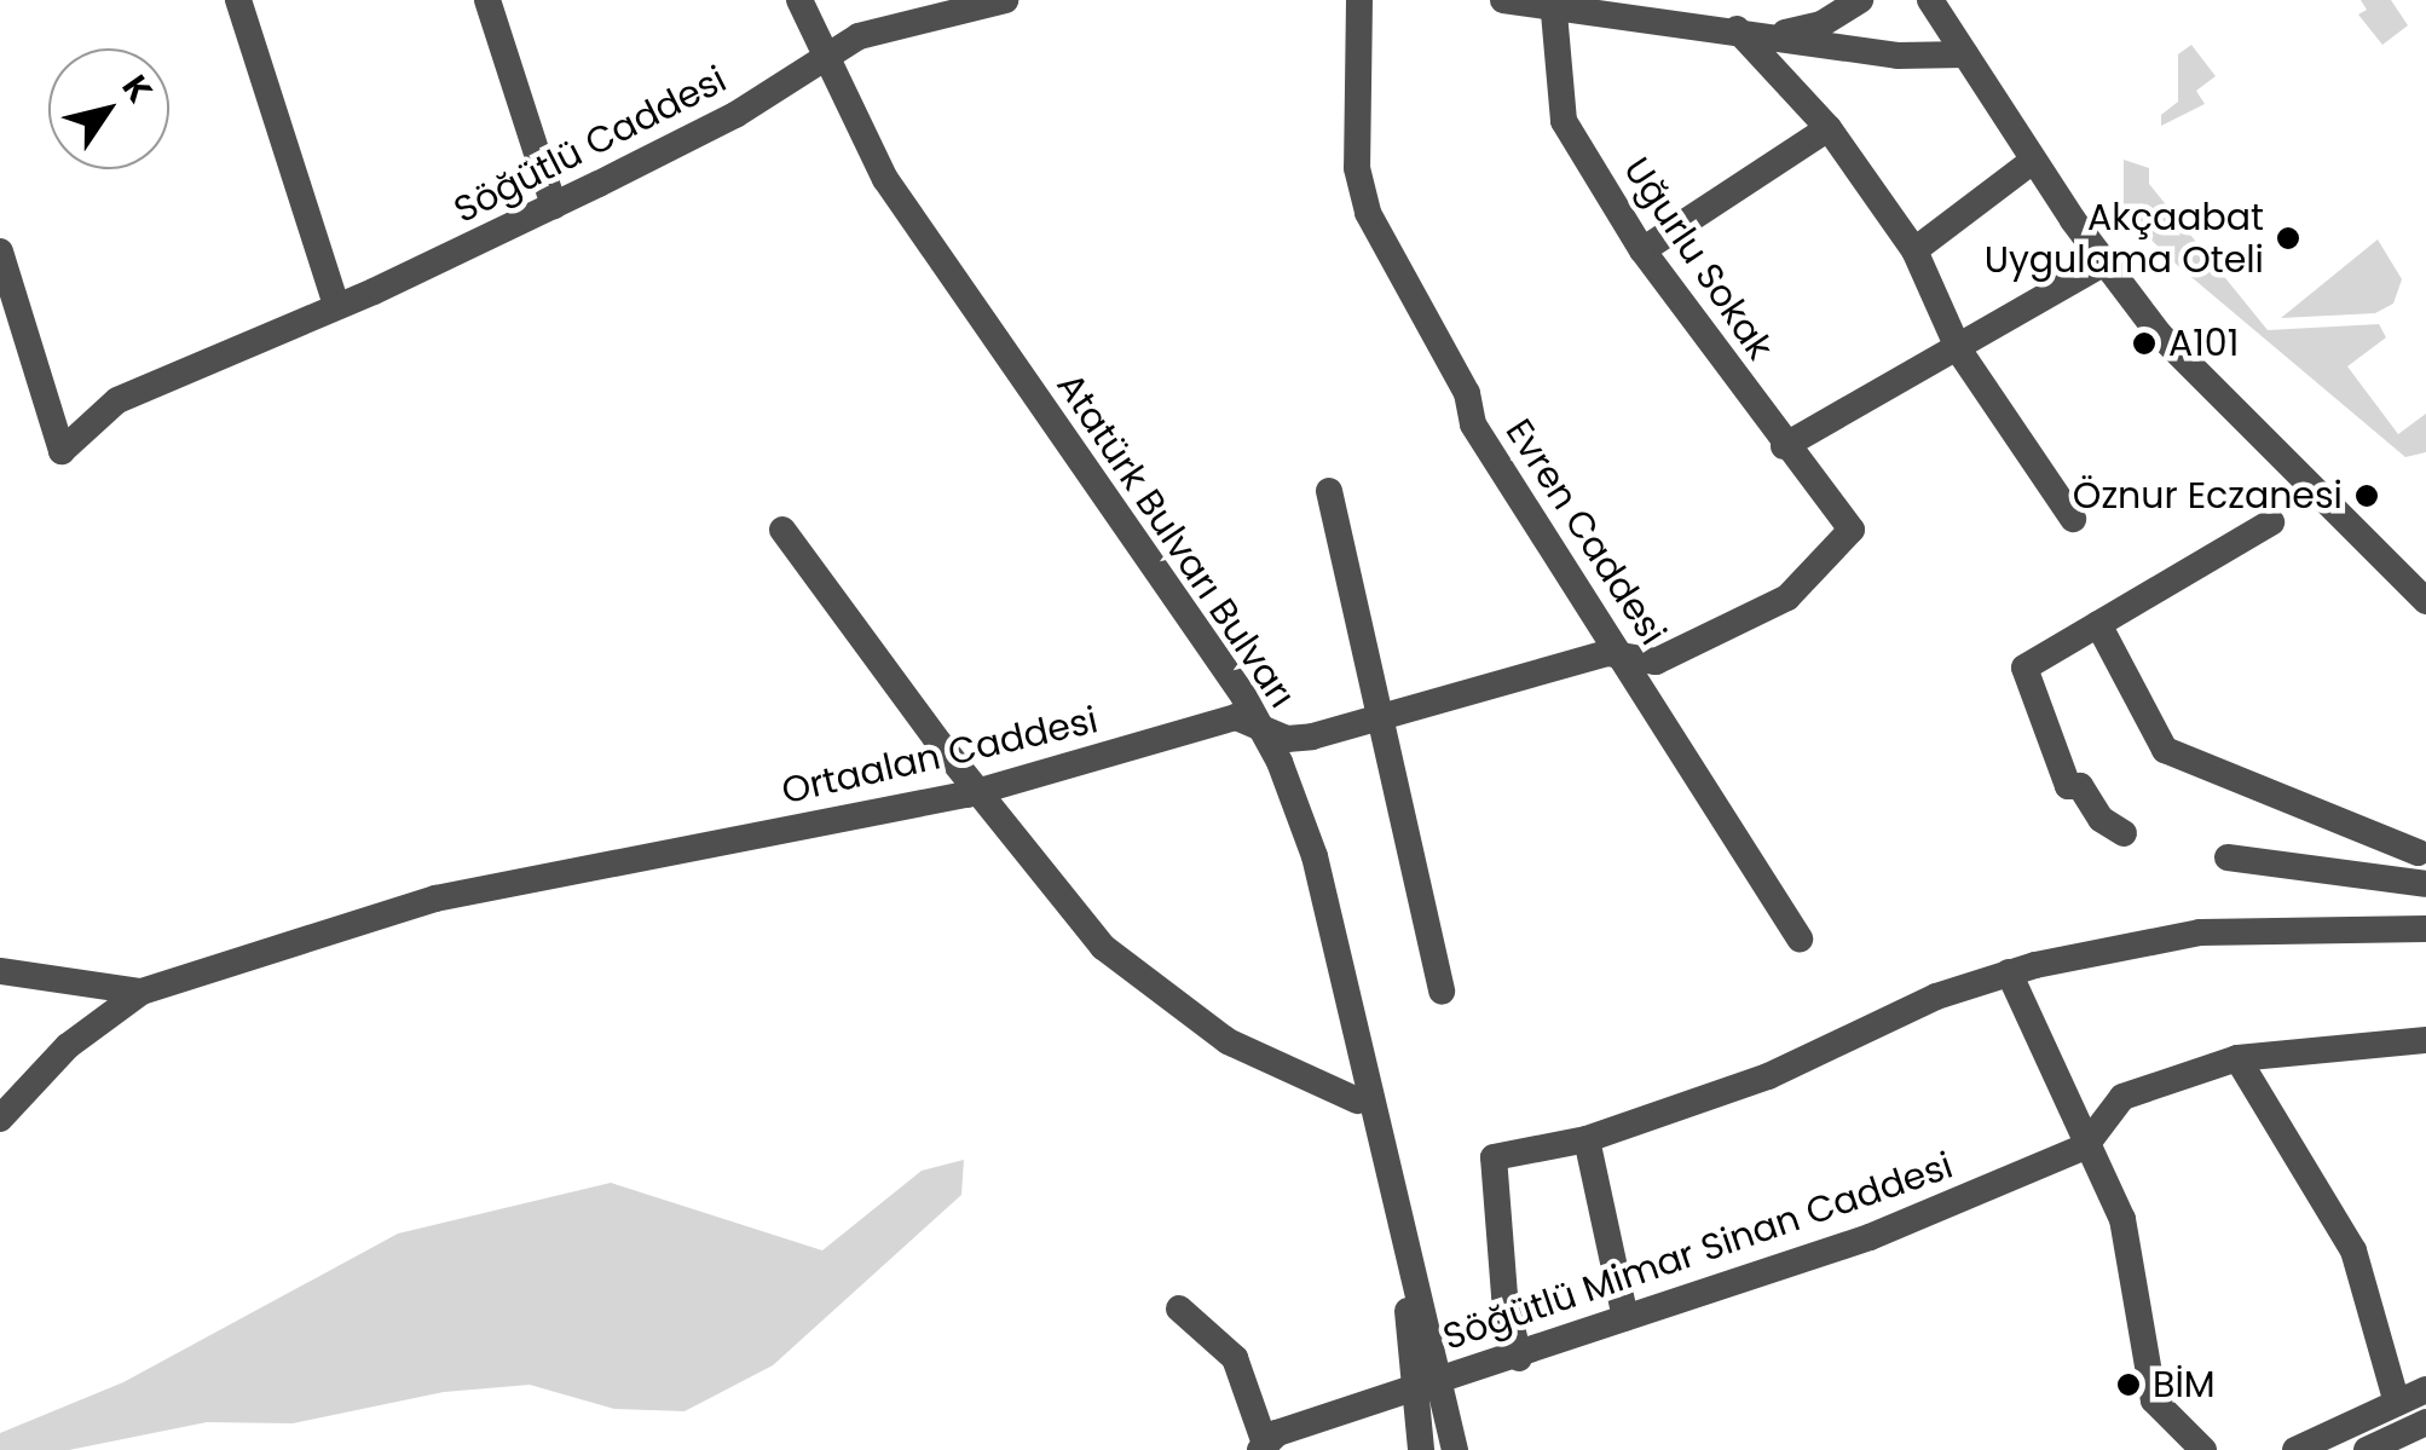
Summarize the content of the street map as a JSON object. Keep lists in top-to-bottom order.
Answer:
{
  "streets": {
    "street": [
      "Söğütlü Caddesi",
      "Uğurlu Sokak",
      "Evren Caddesi",
      "Atatürk Bulvarı Bulvarı",
      "Ortaalan Caddesi",
      "Söğütlü Mimar Sinan Caddesi"
    ]
  },
  "crossings": [
    ["Söğütlü Caddesi", "Atatürk Bulvarı Bulvarı"],
    ["Uğurlu Sokak", "Ortaalan Caddesi"],
    ["Evren Caddesi", "Ortaalan Caddesi"],
    ["Atatürk Bulvarı Bulvarı", "Ortaalan Caddesi"],
    ["Atatürk Bulvarı Bulvarı", "Söğütlü Mimar Sinan Caddesi"]
  ],
  "places": [
    "Akçaabat Uygulama Oteli",
    "A101",
    "Öznur Eczanesi",
    "BİM"
  ],
  "north": "top right"
}
